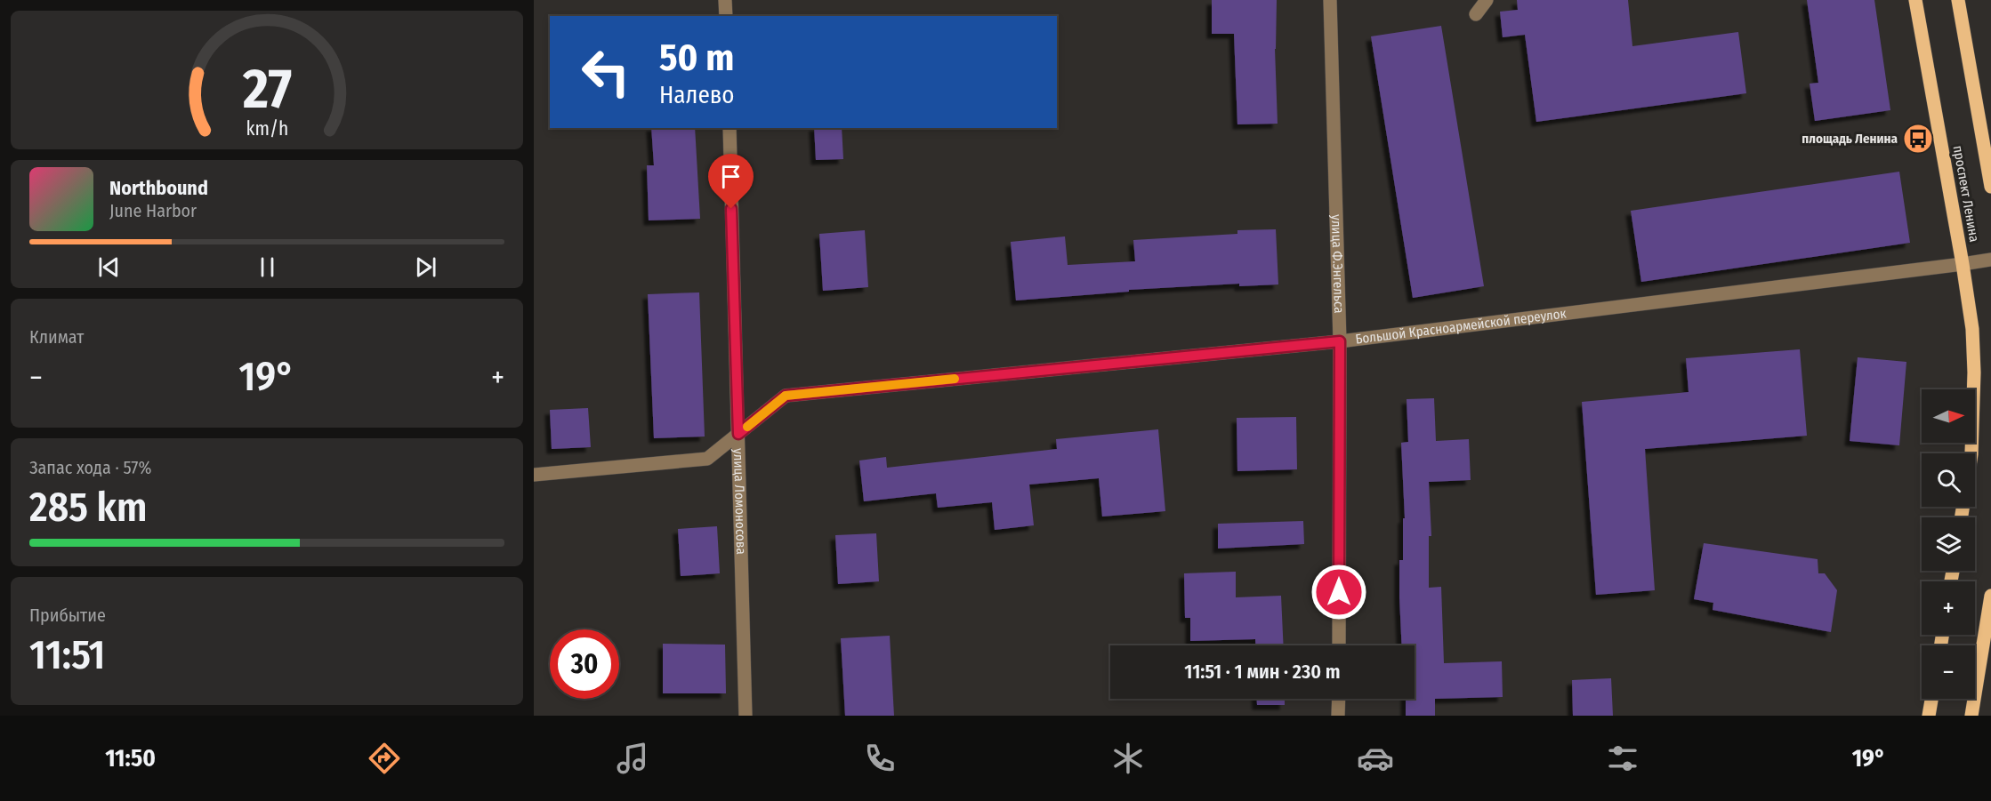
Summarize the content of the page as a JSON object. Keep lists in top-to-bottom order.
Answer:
{
  "streets": {
    "main road": ["проспект Ленина"],
    "street": ["улица Ф.Энгельса", "Большой Красноармейской переулок", "улица Ломоносова"]
  },
  "crossings": [
    ["проспект Ленина", "Большой Красноармейской переулок"],
    ["улица Ф.Энгельса", "Большой Красноармейской переулок"],
    ["Большой Красноармейской переулок", "улица Ломоносова"]
  ],
  "places": {
    "bus stop": ["площадь Ленина"]
  },
  "north": "right",
  "page": {
    "turn": ["50 m", "Налево"],
    "song": ["Northbound", "June Harbor"],
    "tile": [
      "Климат",
      ["Запас хода · 57%", "285 km"],
      ["Прибытие", "11:51"]
    ],
    "heat": ["−", "19°", "+"],
    "map_buttons": ["+", "−"],
    "limit": "30",
    "trip": "11:51 · 1 мин · 230 m",
    "tabs": ["11:50", "19°"],
    "gauge": ["27", "km/h"]
  }
}
